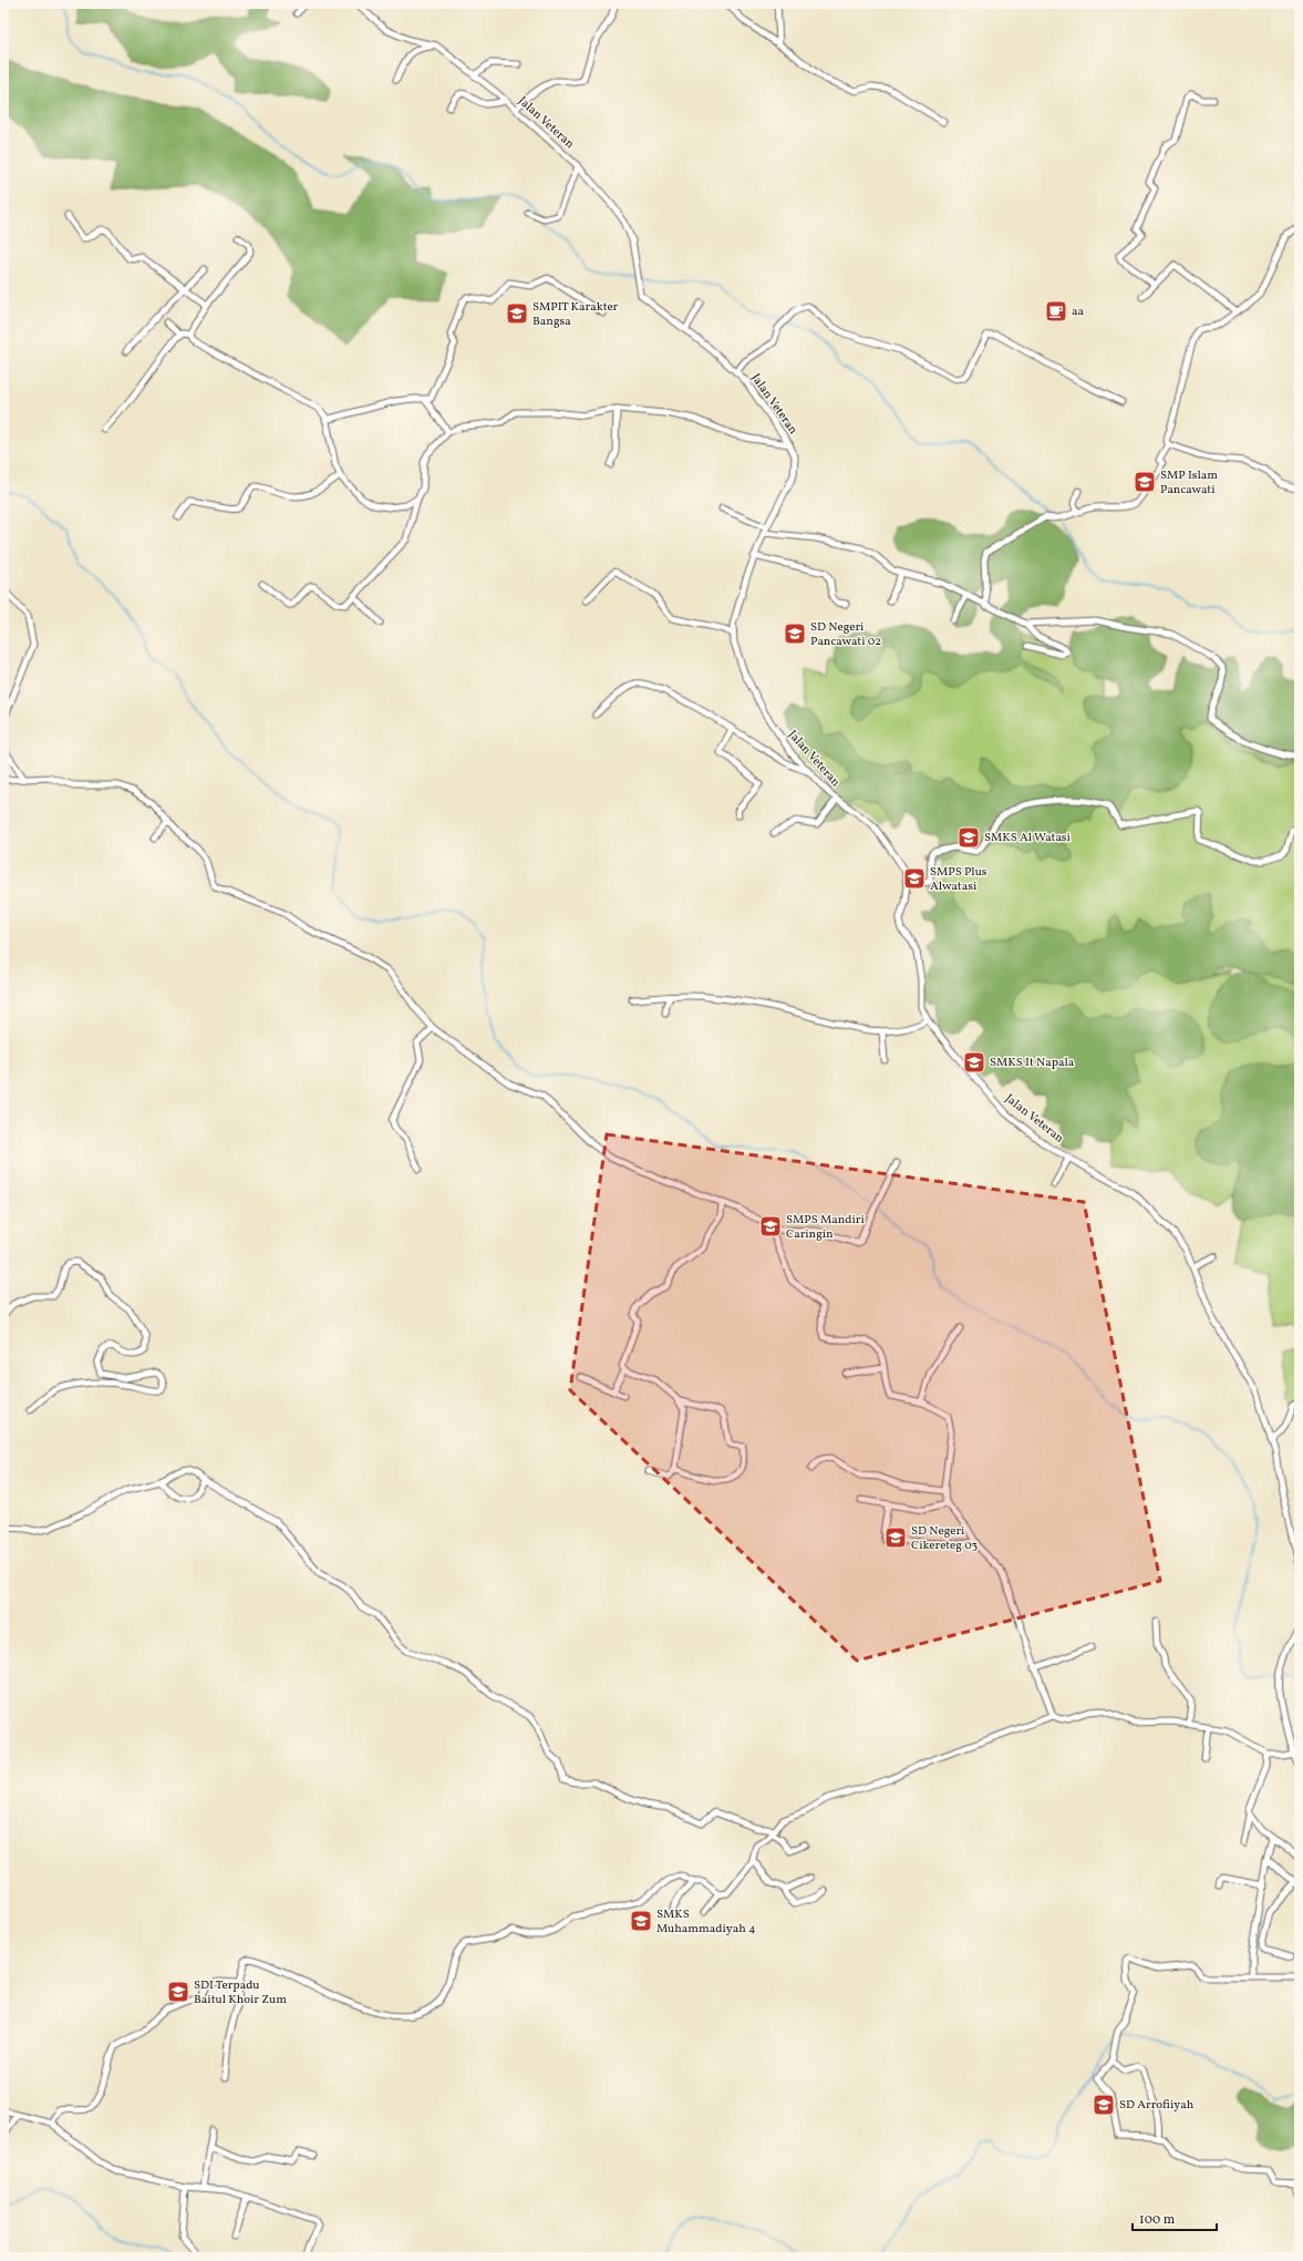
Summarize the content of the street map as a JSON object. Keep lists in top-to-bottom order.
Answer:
{
  "streets": {
    "street": ["Jalan Veteran"]
  },
  "places": {
    "cafe": ["aa"],
    "school or university": [
      "SMPIT Karakter Bangsa",
      "SMP Islam Pancawati",
      "SD Negeri Pancawati 02",
      "SMKS Al Watasi",
      "SMPS Plus Alwatasi",
      "SMKS It Napala",
      "SMPS Mandiri Caringin",
      "SD Negeri Cikereteg 03",
      "SMKS Muhammadiyah 4",
      "SDI Terpadu Baitul Khoir Zum",
      "SD Arrofiiyah"
    ]
  },
  "scale_bar": "100 m"
}
